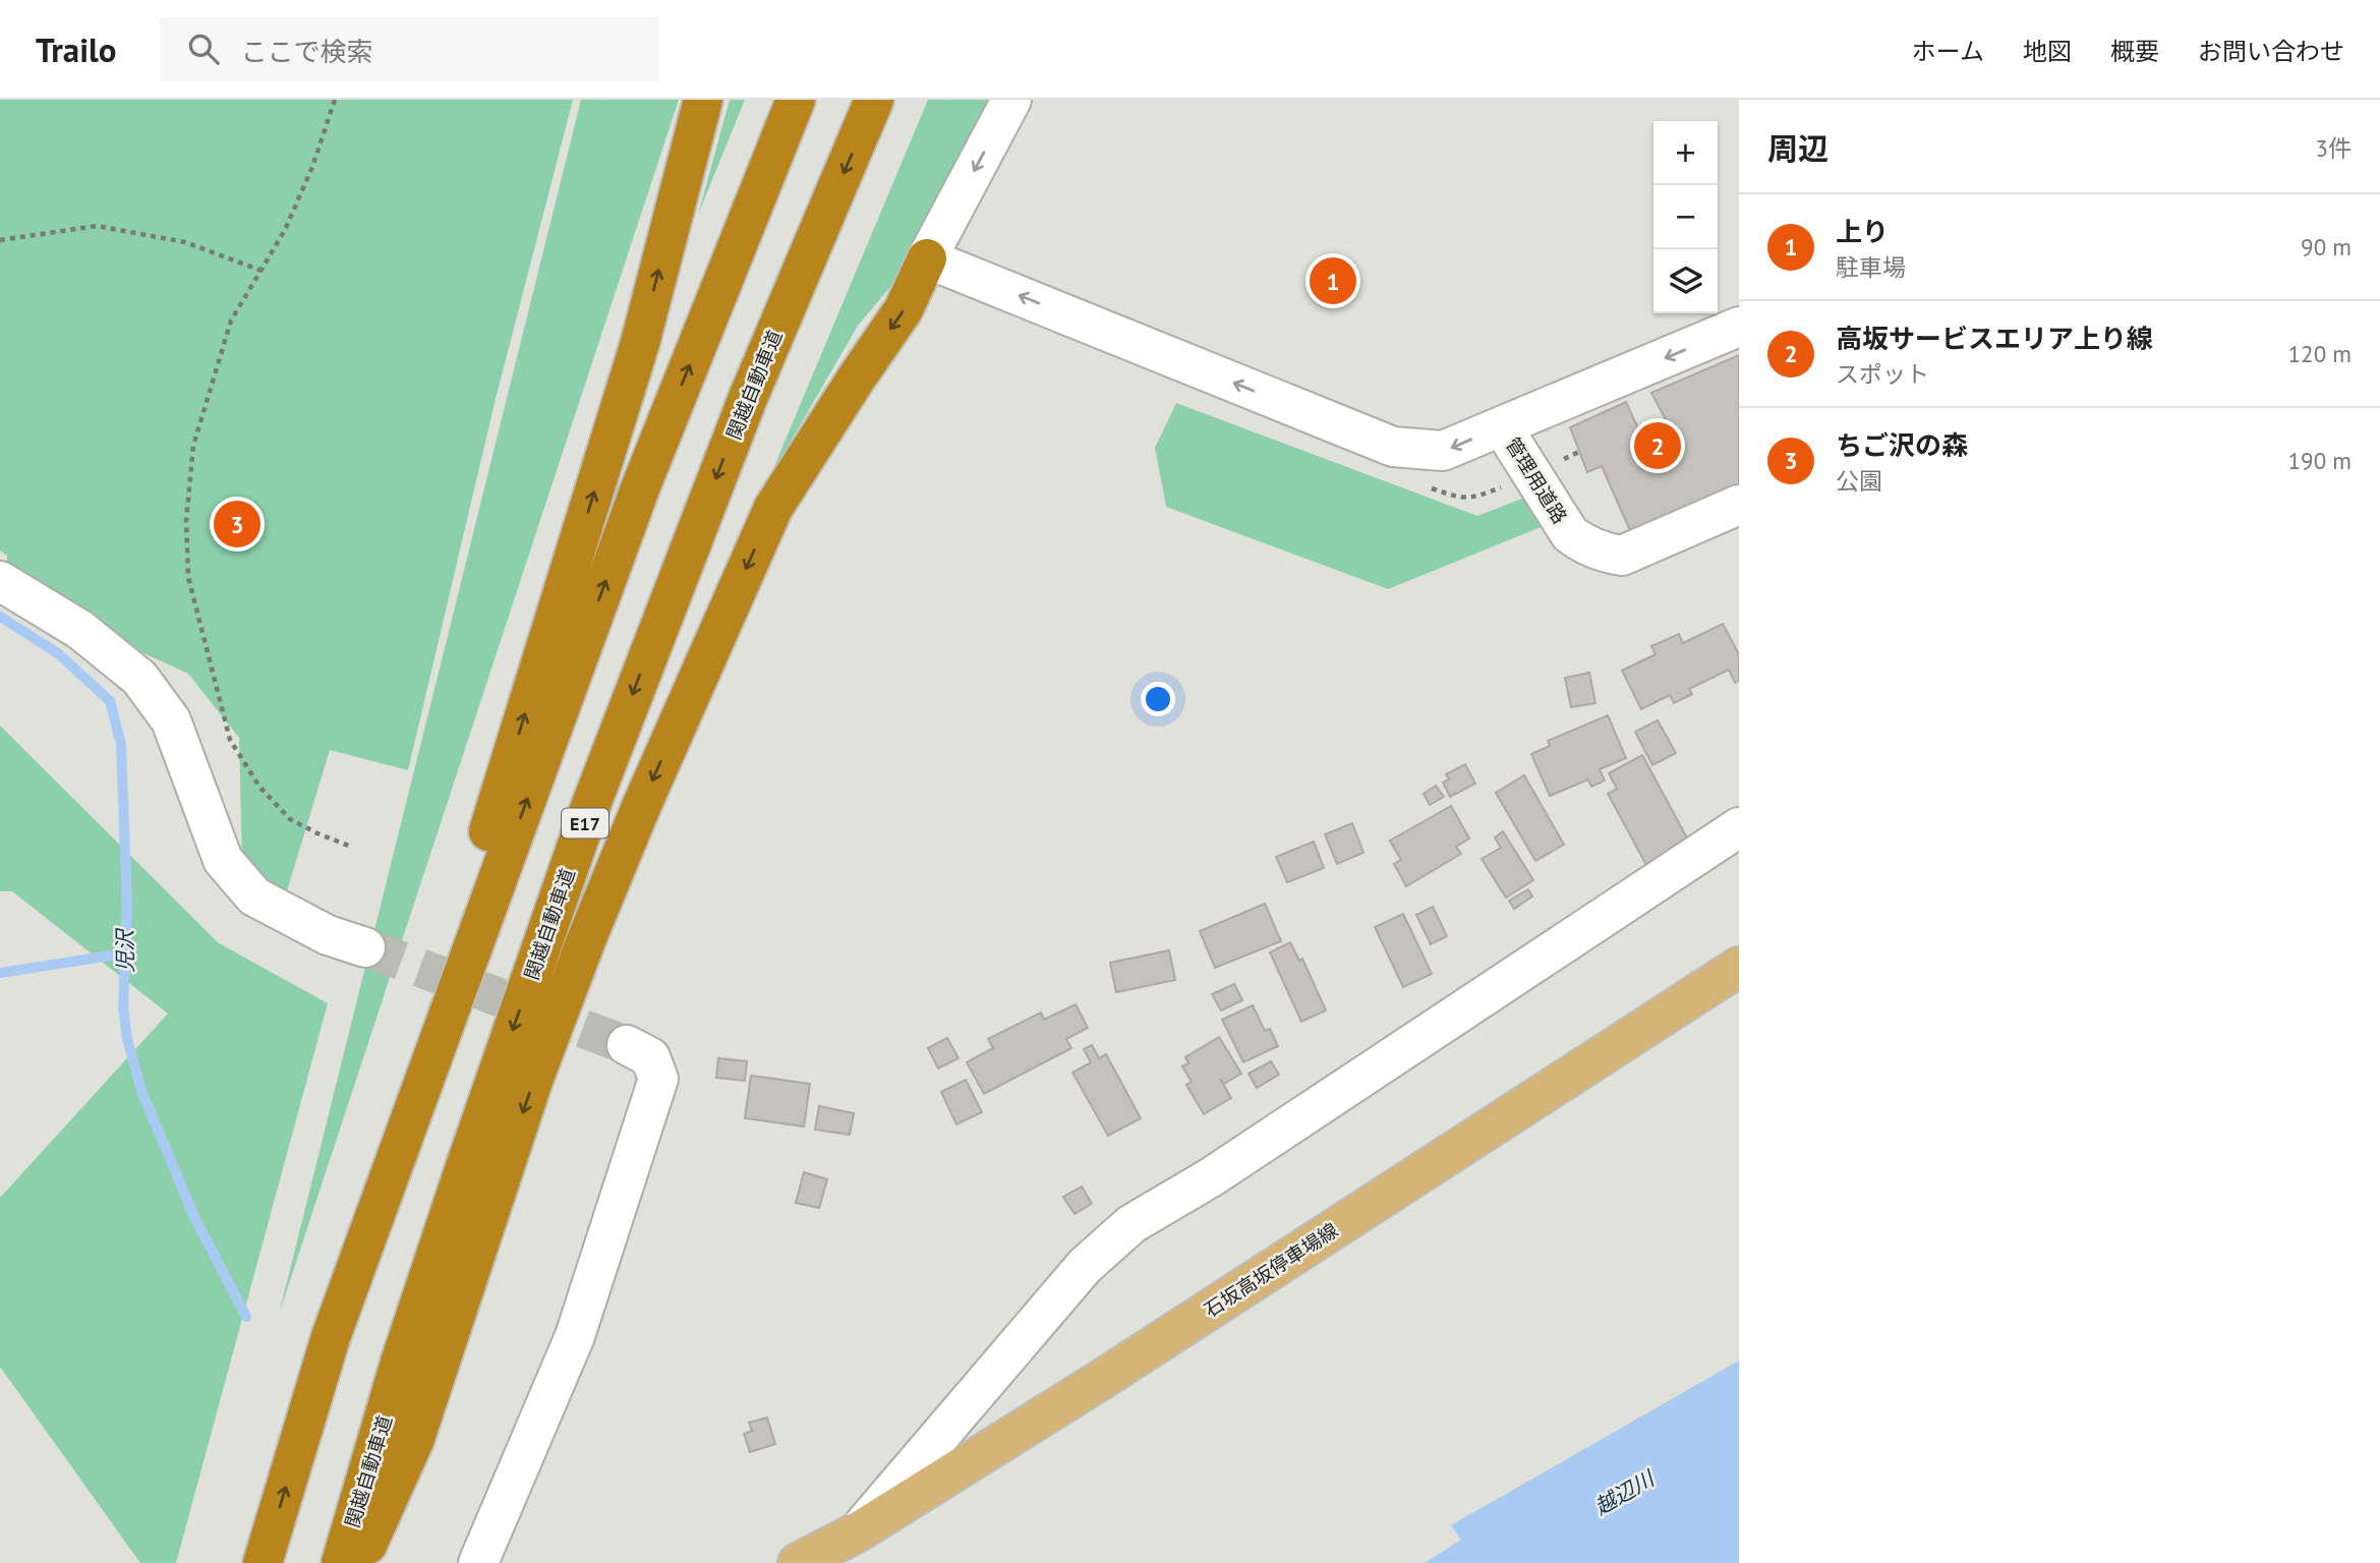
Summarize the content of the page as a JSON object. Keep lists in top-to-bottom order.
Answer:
{
  "streets": {
    "highway": ["関越自動車道", "E17"],
    "main road": ["石坂高坂停車場線"],
    "street": ["管理用道路"]
  },
  "water": ["児沢", "越辺川"],
  "page": {
    "header": "Trailo",
    "search": "ここで検索",
    "nav": [
      "ホーム",
      "地図",
      "概要",
      "お問い合わせ"
    ],
    "heading": ["周辺", "3件"],
    "map_buttons": ["+", "−"],
    "list": [
      {
        "mark": "1",
        "name": "上り",
        "note": "駐車場",
        "value": "90 m"
      },
      {
        "mark": "2",
        "name": "高坂サービスエリア上り線",
        "note": "スポット",
        "value": "120 m"
      },
      {
        "mark": "3",
        "name": "ちご沢の森",
        "note": "公園",
        "value": "190 m"
      }
    ],
    "pins": ["1", "2", "3"]
  }
}
